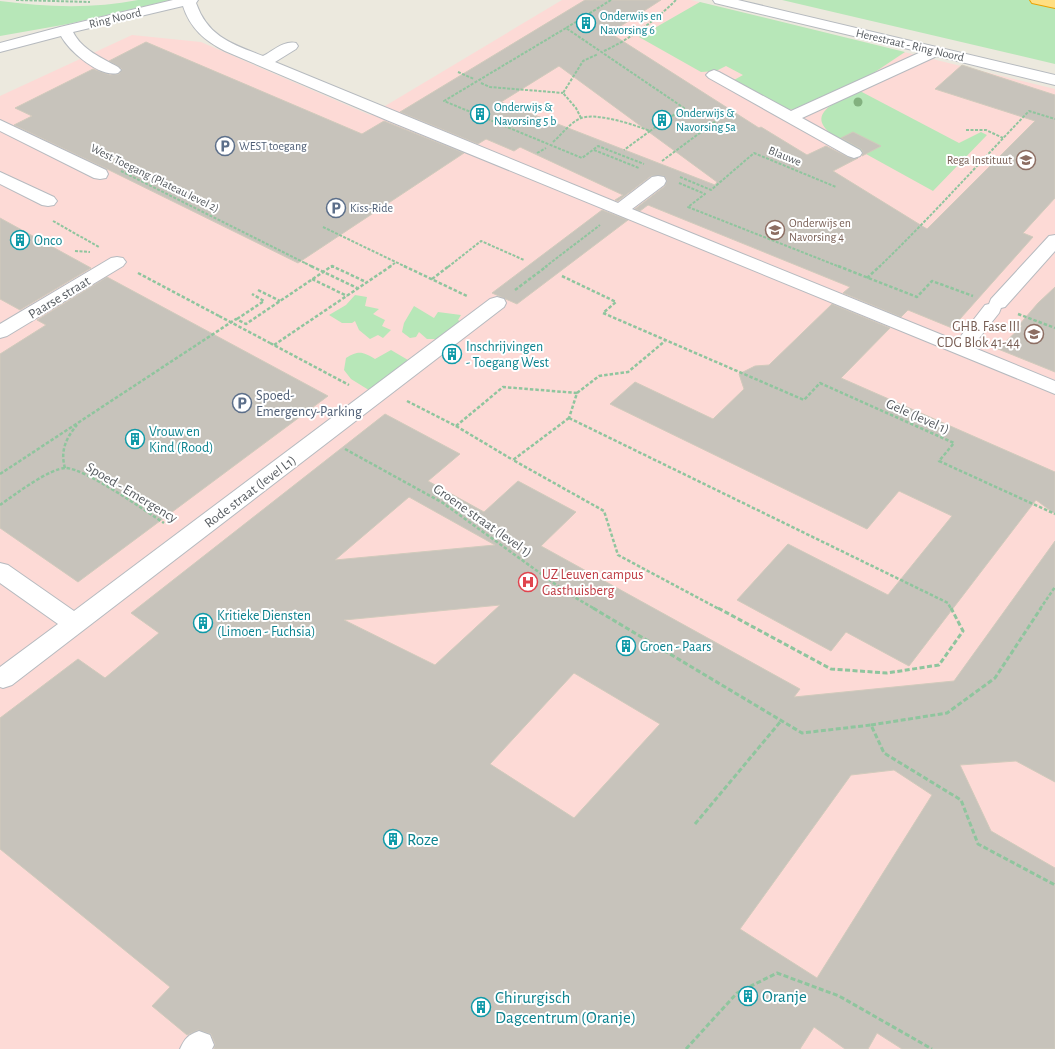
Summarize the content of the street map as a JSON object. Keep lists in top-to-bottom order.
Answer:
{
  "streets": {
    "street": [
      "Ring Noord",
      "Herestraat - Ring Noord",
      "Paarse straat",
      "Rode straat (level L1)"
    ],
    "path": [
      "Blauwe",
      "West Toegang (Plateau level 2)",
      "Gele (level 1)",
      "Spoed - Emergency",
      "Groene straat (level 1)"
    ]
  },
  "crossings": [
    ["Rode straat (level L1)", "Groene straat (level 1)"]
  ],
  "places": {
    "building": [
      "Onderwijs en Navorsing 6",
      "Onderwijs & Navorsing 5 b",
      "Onderwijs & Navorsing 5a",
      "Onco",
      "Inschrijvingen - Toegang West",
      "Vrouw en Kind (Rood)",
      "Kritieke Diensten (Limoen - Fuchsia)",
      "Groen - Paars",
      "Roze",
      "Oranje",
      "Chirurgisch Dagcentrum (Oranje)"
    ],
    "parking": ["WEST toegang", "Kiss-Ride", "Spoed- Emergency-Parking"],
    "school or university": ["Rega Instituut", "Onderwijs en Navorsing 4", "GHB. Fase III CDG Blok 41-44"],
    "hospital": ["UZ Leuven campus Gasthuisberg"]
  }
}
